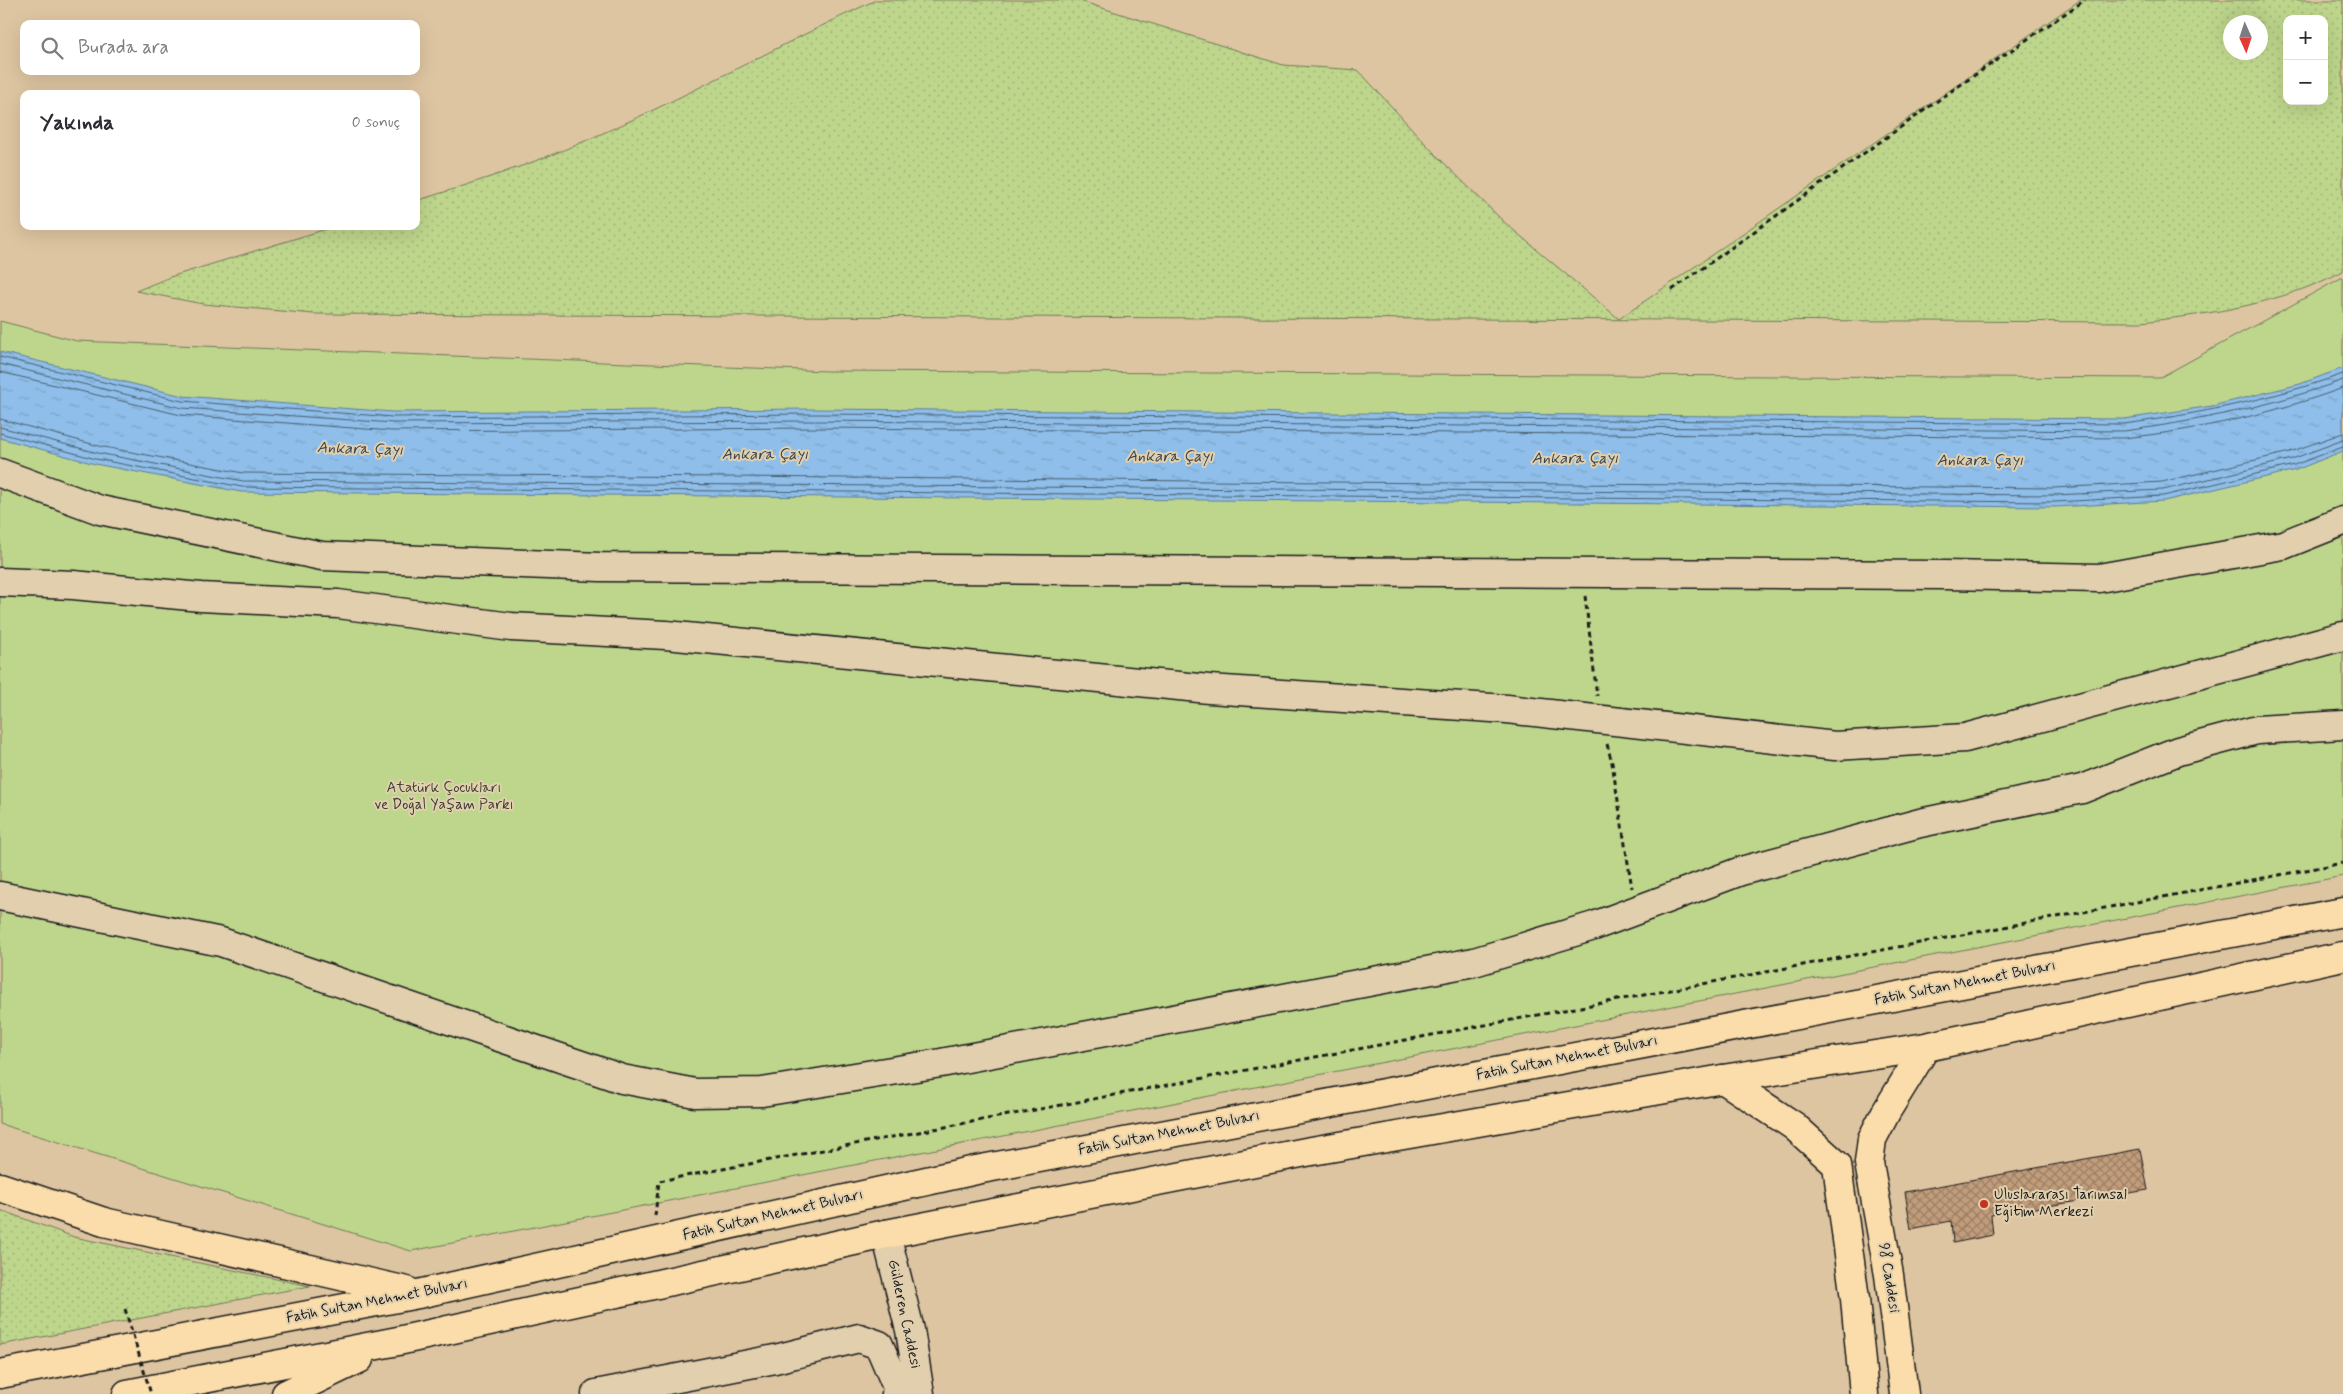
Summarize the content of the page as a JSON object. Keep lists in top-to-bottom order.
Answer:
{
  "streets": {
    "main road": ["Fatih Sultan Mehmet Bulvarı", "98 Caddesi"],
    "street": ["Gülderen Caddesi"]
  },
  "water": ["Ankara Çayı"],
  "parks": ["Atatürk Çocukları ve Doğal Yaşam Parkı"],
  "places": ["Uluslararası Tarımsal Eğitim Merkezi"],
  "north": "bottom",
  "page": {
    "map_buttons": ["+", "−"],
    "search": "Burada ara",
    "heading": ["Yakında", "0 sonuç"]
  }
}
